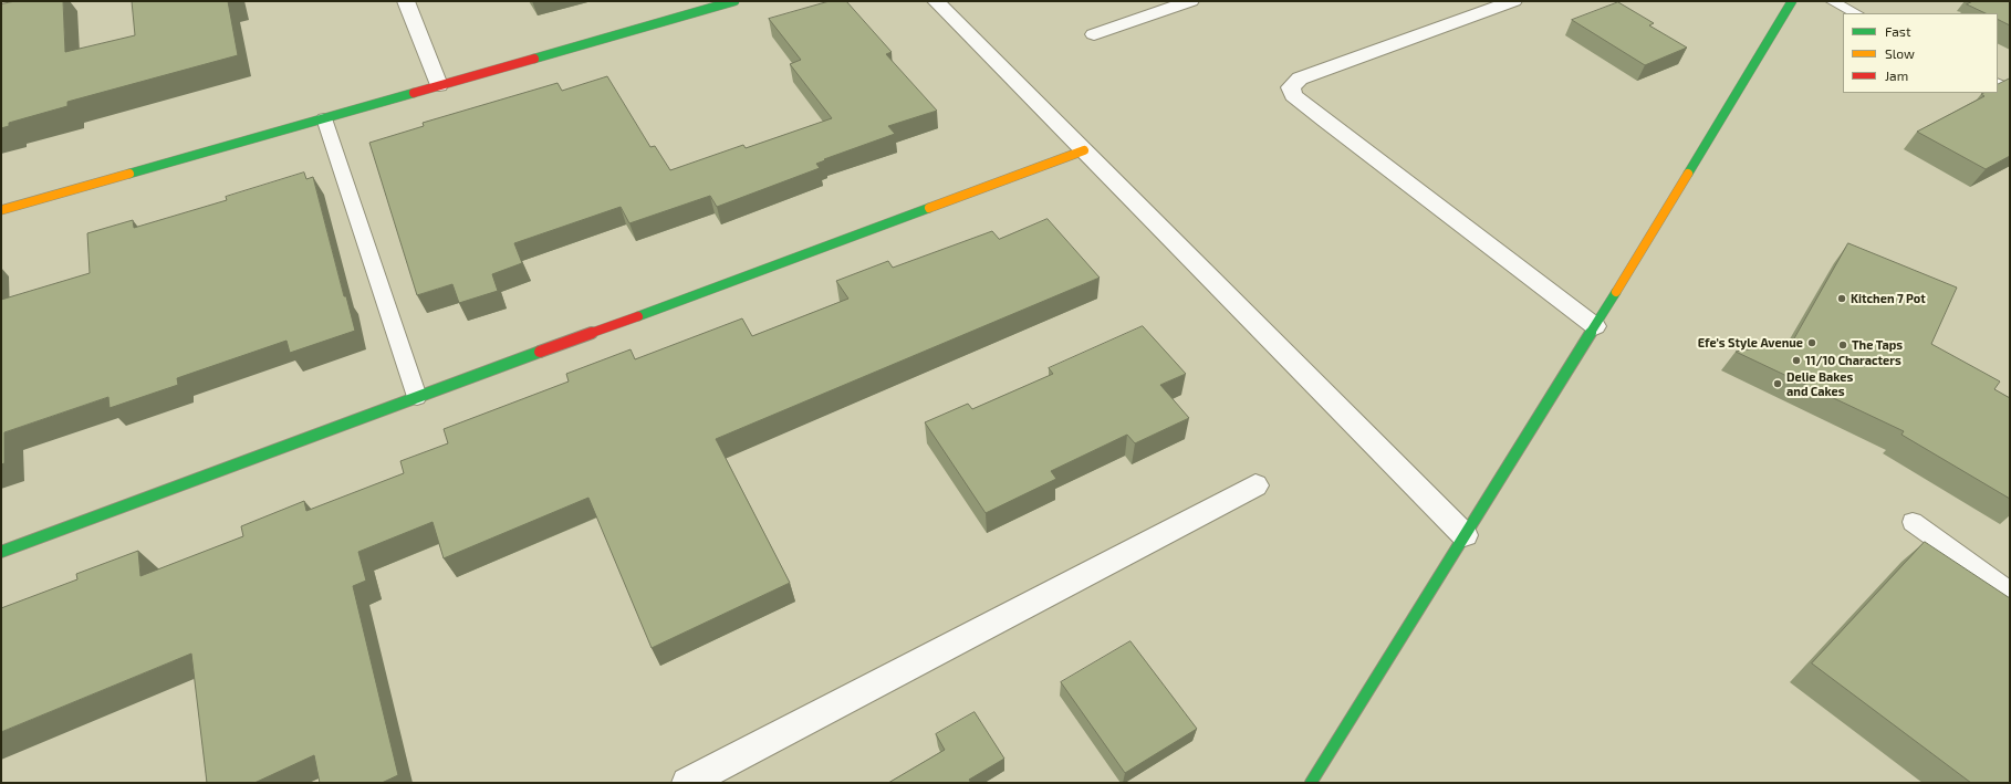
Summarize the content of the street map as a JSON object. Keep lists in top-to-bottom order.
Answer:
{
  "places": [
    "Kitchen 7 Pot",
    "Efe’s Style Avenue",
    "The Taps",
    "11/10 Characters",
    "Delie Bakes and Cakes"
  ],
  "legend": ["Fast", "Slow", "Jam"]
}
